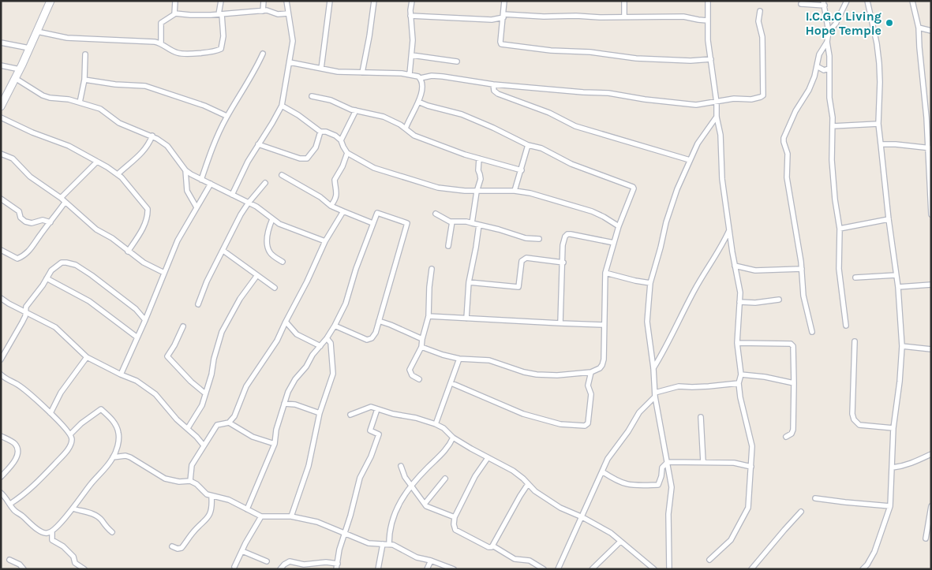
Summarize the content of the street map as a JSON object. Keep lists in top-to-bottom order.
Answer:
{
  "places": ["I.C.G.C Living Hope Temple"]
}
